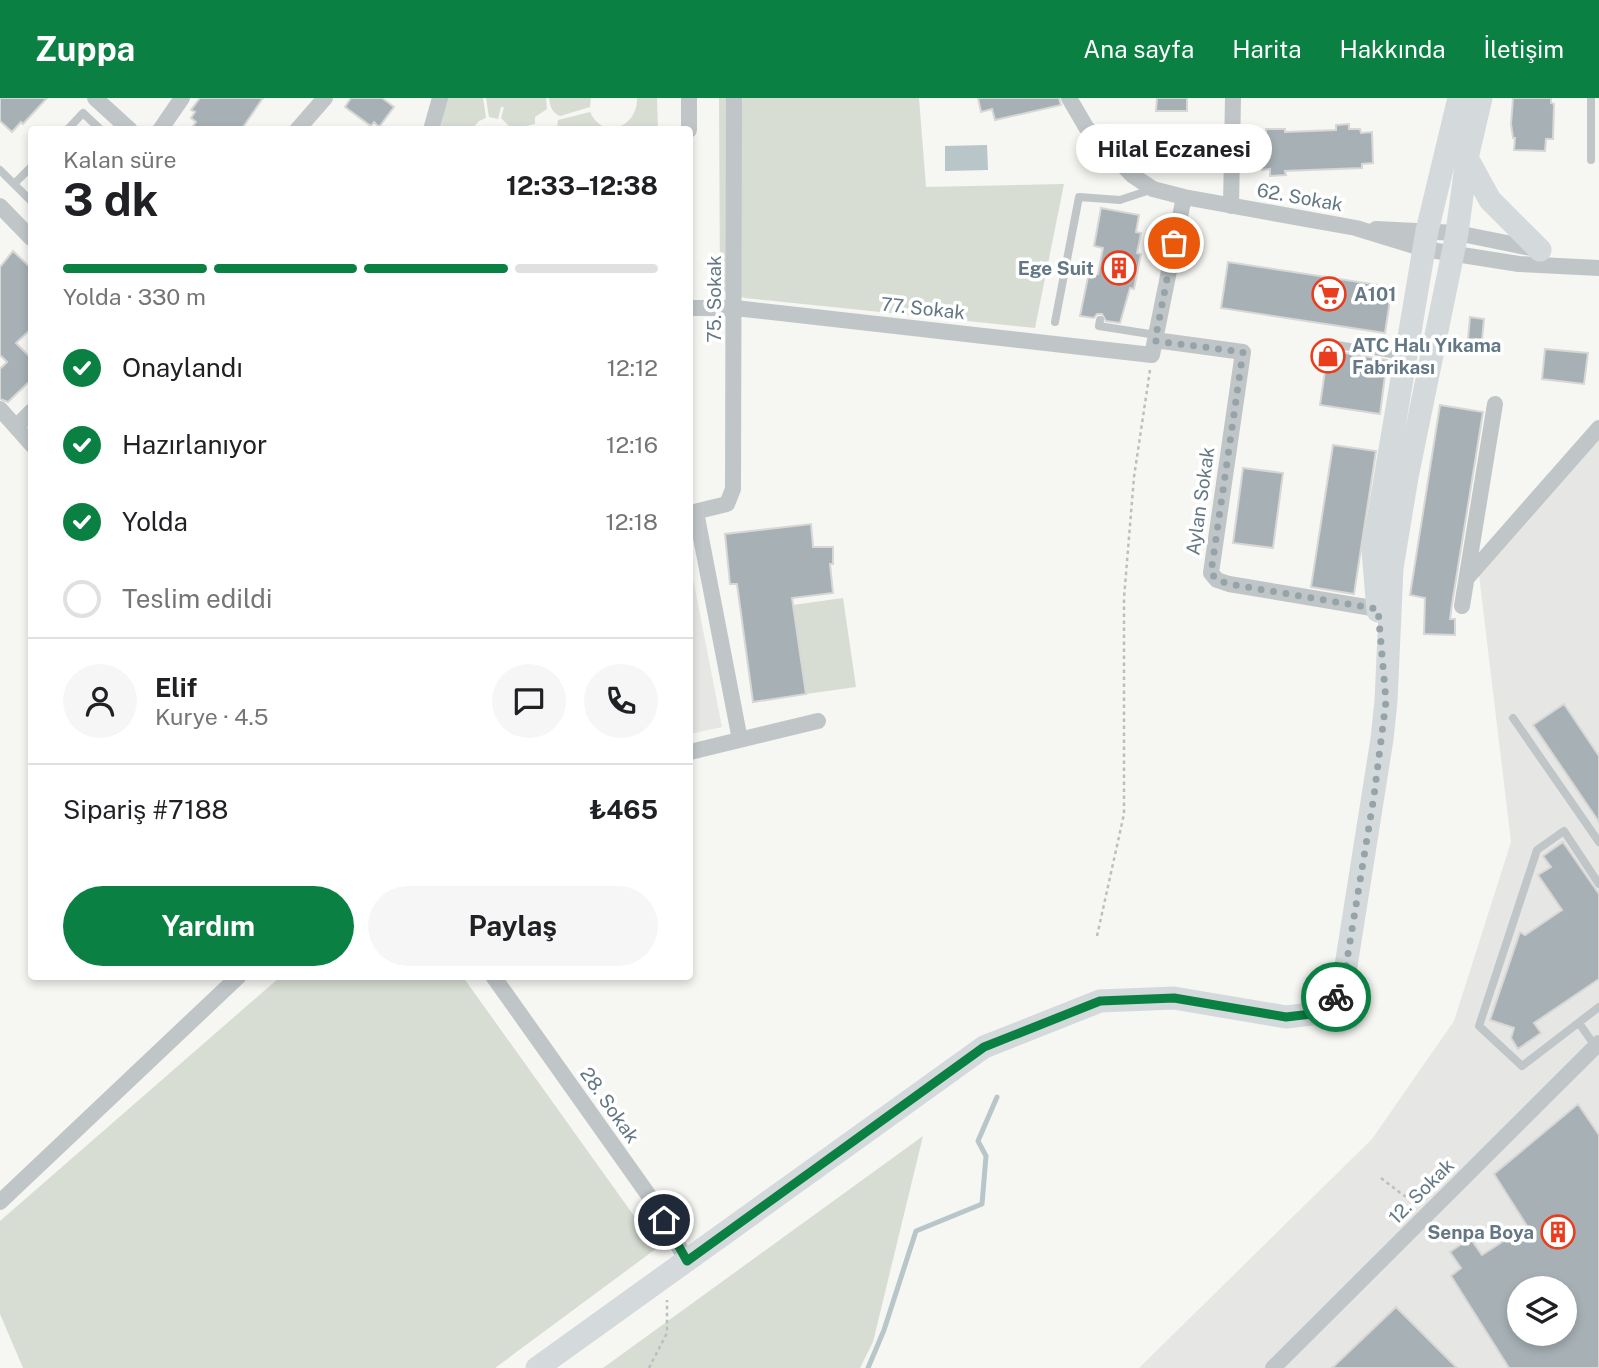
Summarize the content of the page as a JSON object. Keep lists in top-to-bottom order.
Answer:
{
  "streets": {
    "street": [
      "62. Sokak",
      "75. Sokak",
      "77. Sokak",
      "Aylan Sokak",
      "28. Sokak",
      "12. Sokak"
    ]
  },
  "crossings": [
    ["75. Sokak", "77. Sokak"],
    ["77. Sokak", "Aylan Sokak"]
  ],
  "places": {
    "other": ["Hilal Eczanesi"],
    "building": ["Ege Suit", "Senpa Boya"],
    "supermarket": ["A101"],
    "shop": ["ATC Halı Yıkama Fabrikası"]
  },
  "page": {
    "header": "Zuppa",
    "nav": [
      "Ana sayfa",
      "Harita",
      "Hakkında",
      "İletişim"
    ],
    "bubble": "Hilal Eczanesi",
    "heading": ["3 dk", "Kalan süre", "12:33–12:38"],
    "panel": [
      "Elif",
      "Kurye · 4.5",
      "Sipariş #7188",
      "₺465"
    ],
    "bar": "Yolda · 330 m",
    "list": [
      ["Onaylandı", "12:12"],
      ["Hazırlanıyor", "12:16"],
      ["Yolda", "12:18"],
      "Teslim edildi"
    ],
    "buttons": ["Yardım", "Paylaş"]
  }
}
